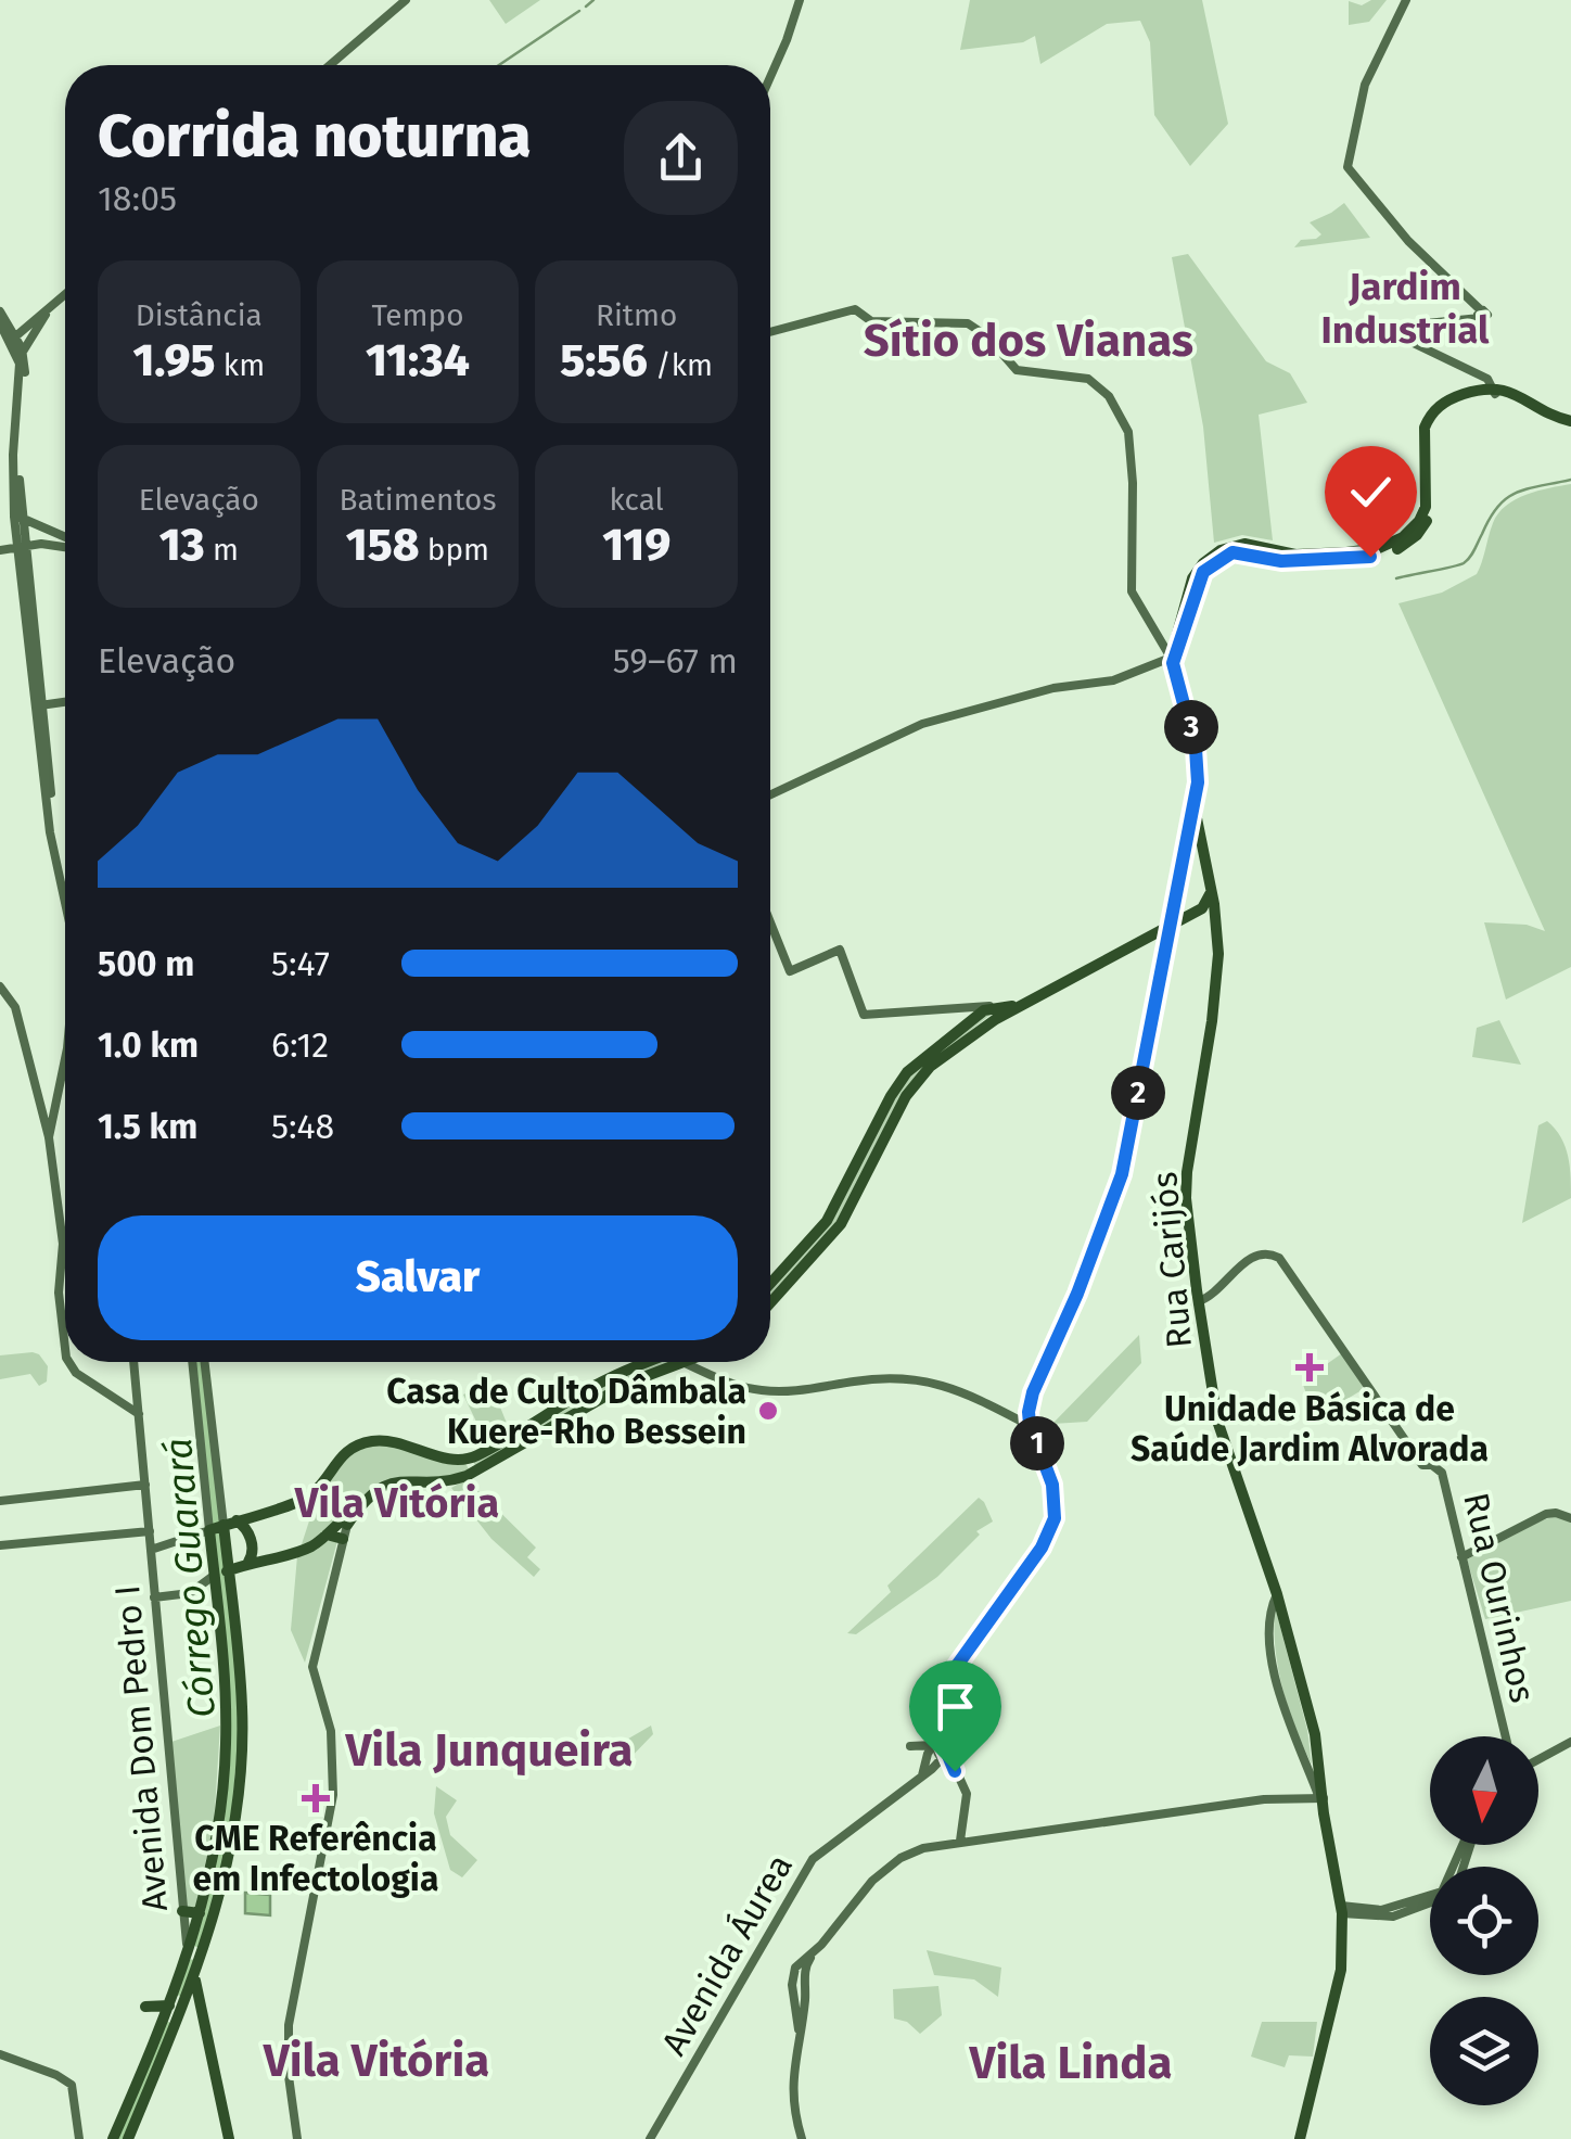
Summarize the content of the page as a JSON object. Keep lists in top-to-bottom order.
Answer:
{
  "streets": {
    "main road": ["Rua Carijós", "Avenida Dom Pedro I"],
    "street": ["Rua Ourinhos", "Avenida Áurea"]
  },
  "crossings": [
    ["Rua Carijós", "Rua Ourinhos"]
  ],
  "districts": [
    "Jardim Industrial",
    "Sítio dos Vianas",
    "Vila Vitória",
    "Vila Junqueira",
    "Vila Vitória",
    "Vila Linda"
  ],
  "water": ["Córrego Guarará"],
  "places": {
    "health": ["Unidade Básica de Saúde Jardim Alvorada", "CME Referência em Infectologia"],
    "other": ["Casa de Culto Dâmbala Kuere-Rho Bessein"]
  },
  "north": "bottom",
  "page": {
    "heading": ["Corrida noturna", "18:05"],
    "stats": [
      ["Distância", "1.95 km"],
      ["Tempo", "11:34"],
      ["Ritmo", "5:56 /km"],
      ["Elevação", "13 m"],
      ["Batimentos", "158 bpm"],
      ["kcal", "119"]
    ],
    "chart": ["Elevação", "59–67 m"],
    "pins": ["3", "2", "1"],
    "list": [
      {
        "name": "500 m",
        "note": "5:47"
      },
      {
        "name": "1.0 km",
        "note": "6:12"
      },
      {
        "name": "1.5 km",
        "note": "5:48"
      }
    ],
    "buttons": "Salvar"
  }
}
